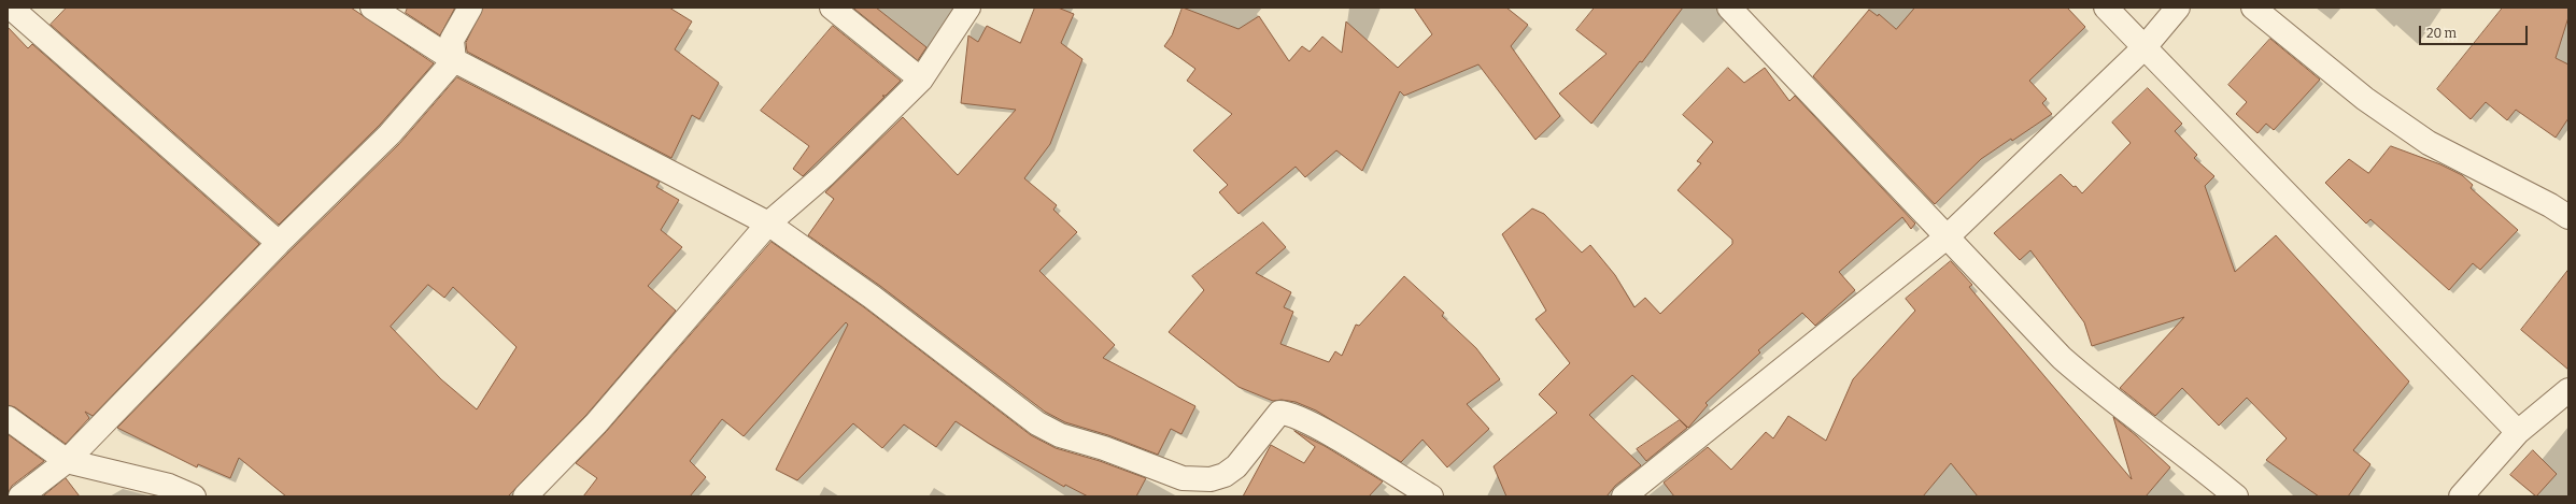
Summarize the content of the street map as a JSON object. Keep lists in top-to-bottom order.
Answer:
{
  "scale_bar": "20 m"
}
